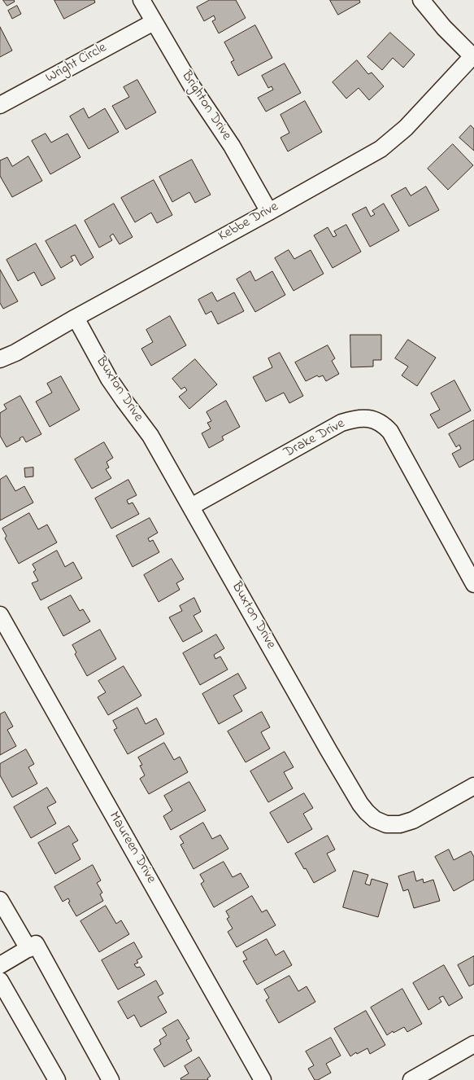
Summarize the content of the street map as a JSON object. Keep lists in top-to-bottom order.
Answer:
{
  "streets": {
    "street": [
      "Wright Circle",
      "Brighton Drive",
      "Kebbe Drive",
      "Buxton Drive",
      "Drake Drive",
      "Maureen Drive"
    ]
  },
  "crossings": [
    ["Wright Circle", "Brighton Drive"],
    ["Brighton Drive", "Kebbe Drive"],
    ["Kebbe Drive", "Buxton Drive"],
    ["Buxton Drive", "Drake Drive"]
  ]
}
